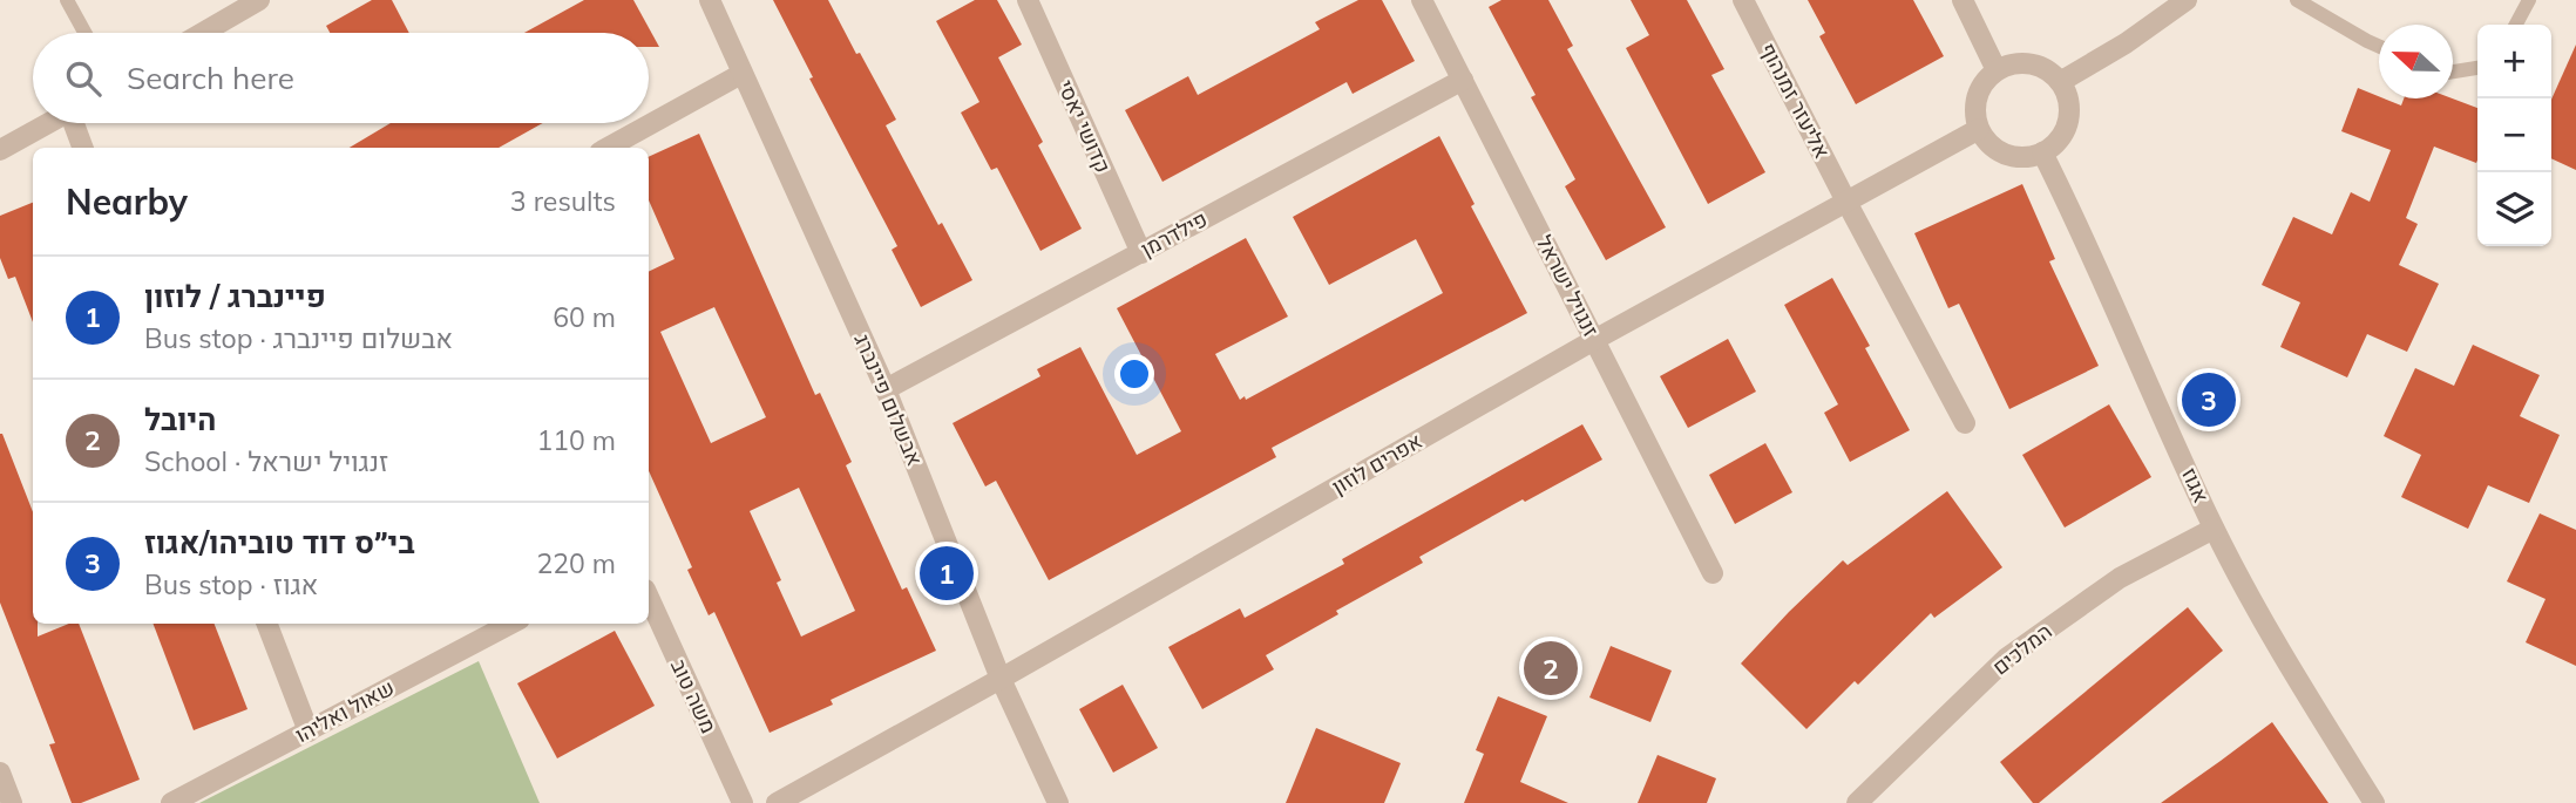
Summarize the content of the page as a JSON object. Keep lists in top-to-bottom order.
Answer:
{
  "streets": {
    "street": [
      "אליעזר זמנהוף",
      "קדושי יאסי",
      "פילדרמן",
      "זנגויל ישראל",
      "אבשלום פיינברג",
      "אפרים לוזון",
      "אגוז",
      "המלכים",
      "משה טוב",
      "שאול ואליהו"
    ]
  },
  "crossings": [
    ["אליעזר זמנהוף", "אפרים לוזון"],
    ["קדושי יאסי", "פילדרמן"],
    ["פילדרמן", "זנגויל ישראל"],
    ["פילדרמן", "אבשלום פיינברג"],
    ["זנגויל ישראל", "אפרים לוזון"],
    ["אבשלום פיינברג", "אפרים לוזון"],
    ["אפרים לוזון", "אגוז"],
    ["אגוז", "המלכים"]
  ],
  "north": "left",
  "page": {
    "map_buttons": ["+", "−"],
    "search": "Search here",
    "heading": ["Nearby", "3 results"],
    "list": [
      {
        "mark": "1",
        "name": "פיינברג / לוזון",
        "note": "Bus stop · אבשלום פיינברג",
        "value": "60 m"
      },
      {
        "mark": "2",
        "name": "היובל",
        "note": "School · זנגויל ישראל",
        "value": "110 m"
      },
      {
        "mark": "3",
        "name": "בי״ס דוד טוביהו/אגוז",
        "note": "Bus stop · אגוז",
        "value": "220 m"
      }
    ],
    "pins": ["3", "1", "2"]
  }
}
